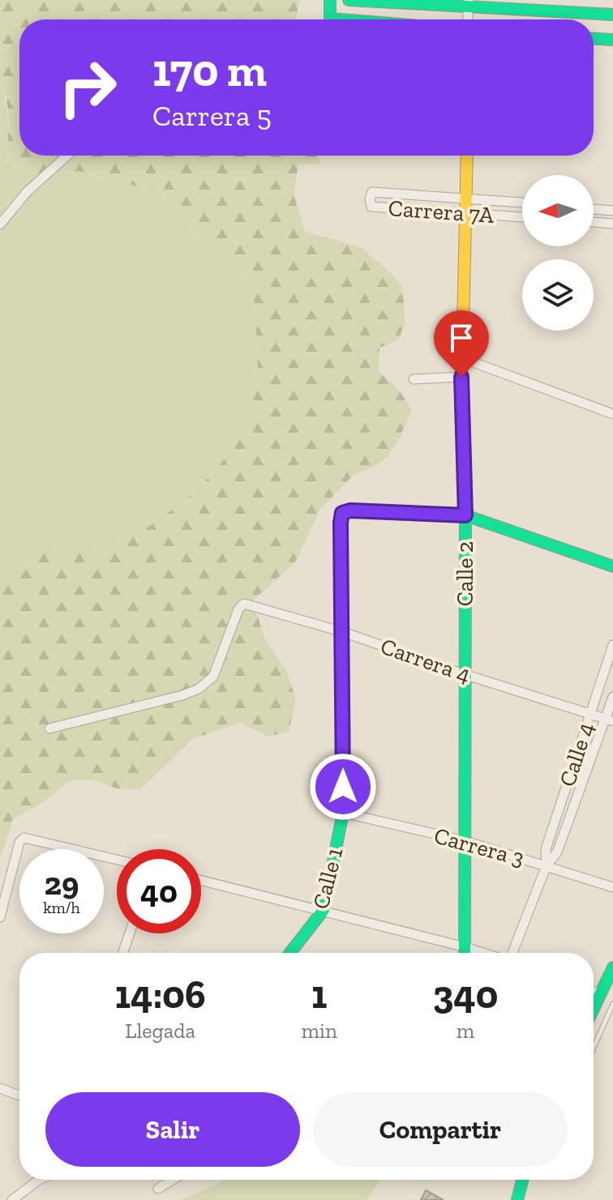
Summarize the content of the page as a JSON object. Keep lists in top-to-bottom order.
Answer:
{
  "streets": {
    "street": [
      "Carrera 7A",
      "Calle 2",
      "Carrera 4",
      "Calle 4",
      "Carrera 3",
      "Calle 1"
    ]
  },
  "crossings": [
    ["Carrera 7A", "Calle 2"],
    ["Calle 2", "Carrera 4"],
    ["Calle 2", "Carrera 3"],
    ["Calle 2", "Calle 1"],
    ["Carrera 4", "Calle 4"],
    ["Carrera 4", "Calle 1"],
    ["Calle 4", "Carrera 3"],
    ["Carrera 3", "Calle 1"]
  ],
  "north": "left",
  "page": {
    "turn": ["170 m", "Carrera 5"],
    "speed": "29 km/h",
    "limit": "40",
    "eta": [
      "14:06",
      "Llegada",
      "1",
      "min",
      "340",
      "m"
    ],
    "buttons": ["Salir", "Compartir"]
  }
}
